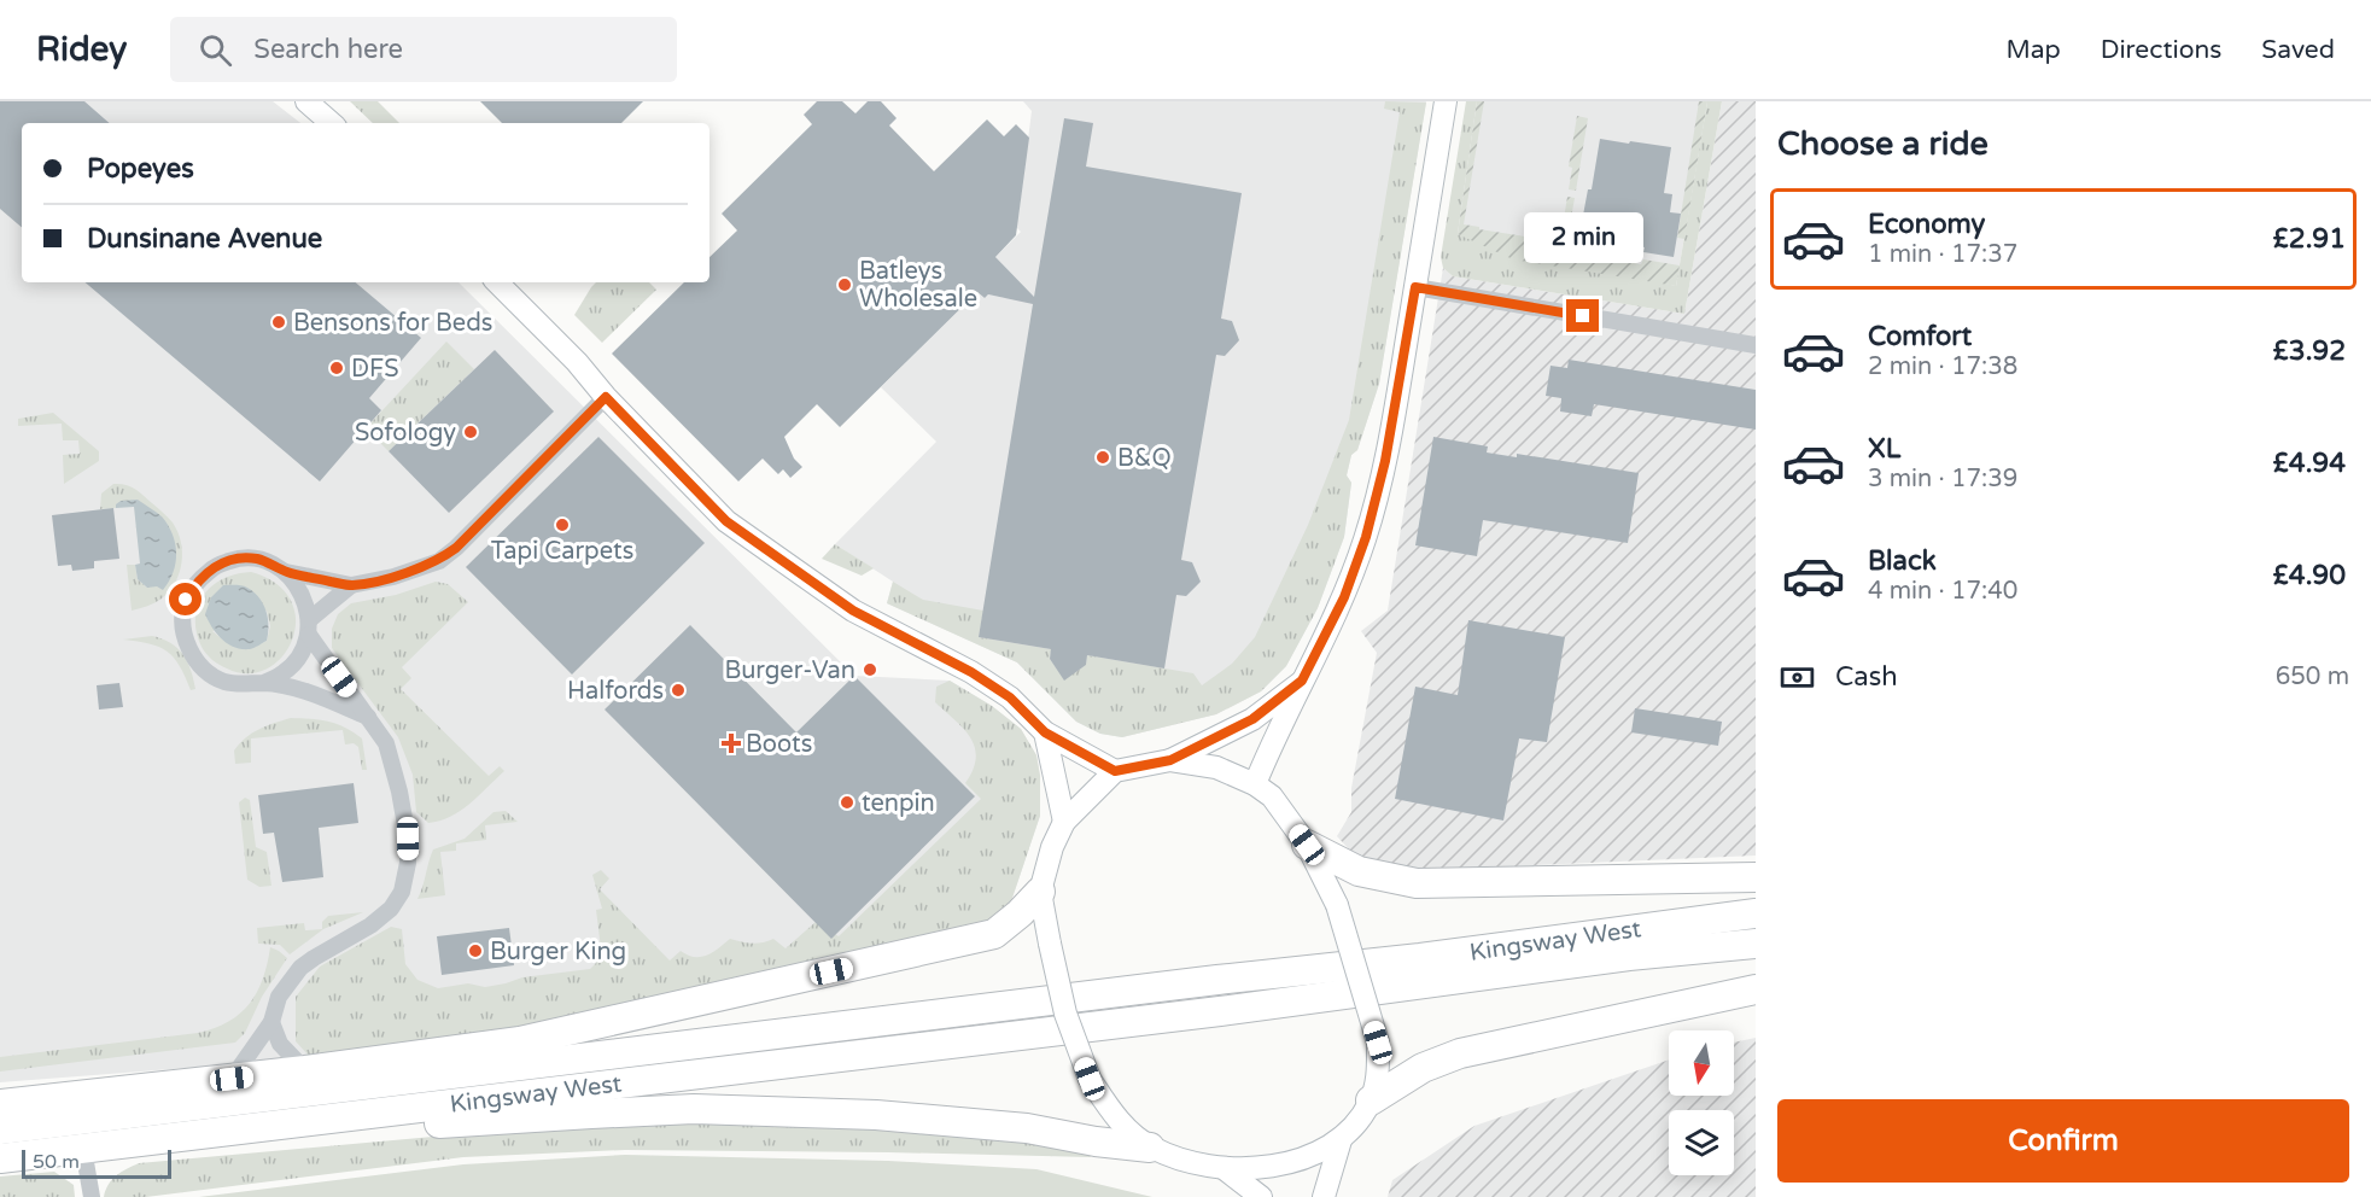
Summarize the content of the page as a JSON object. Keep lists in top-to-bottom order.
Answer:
{
  "streets": {
    "highway": ["Kingsway West"]
  },
  "places": {
    "other": [
      "Batleys Wholesale",
      "Bensons for Beds",
      "DFS",
      "Sofology",
      "B&Q",
      "Tapi Carpets",
      "Burger-Van",
      "Halfords",
      "tenpin",
      "Burger King"
    ],
    "health": ["Boots"]
  },
  "scale_bar": "50 m",
  "north": "bottom",
  "page": {
    "header": "Ridey",
    "search": "Search here",
    "nav": ["Map", "Directions", "Saved"],
    "heading": "Choose a ride",
    "banner": ["Popeyes", "Dunsinane Avenue"],
    "list": [
      {
        "name": "Economy",
        "note": "1 min · 17:37",
        "value": "£2.91"
      },
      {
        "name": "Comfort",
        "note": "2 min · 17:38",
        "value": "£3.92"
      },
      {
        "name": "XL",
        "note": "3 min · 17:39",
        "value": "£4.94"
      },
      {
        "name": "Black",
        "note": "4 min · 17:40",
        "value": "£4.90"
      }
    ],
    "bubble": "2 min",
    "pay": ["Cash", "650 m"],
    "buttons": "Confirm",
    "scale": "50 m"
  }
}
